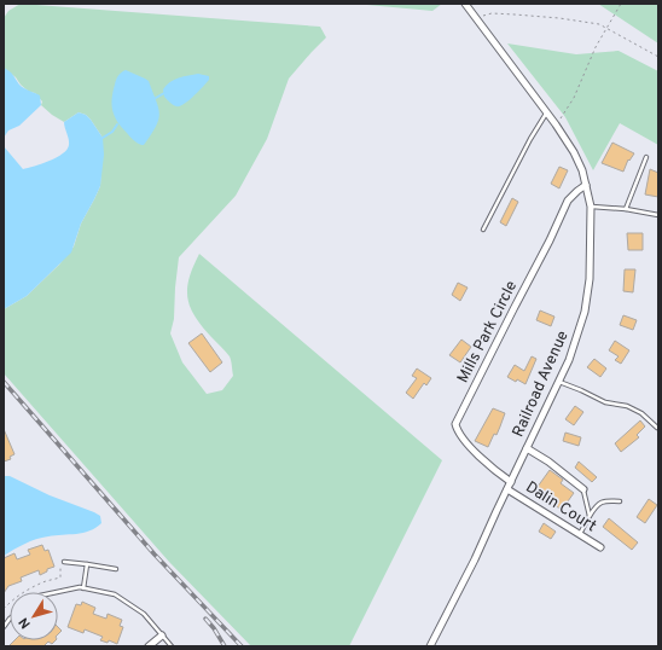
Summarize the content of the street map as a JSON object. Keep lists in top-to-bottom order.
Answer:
{
  "streets": {
    "street": ["Mills Park Circle", "Railroad Avenue", "Dalin Court"]
  },
  "crossings": [
    ["Mills Park Circle", "Railroad Avenue"],
    ["Railroad Avenue", "Dalin Court"]
  ],
  "north": "bottom left"
}
